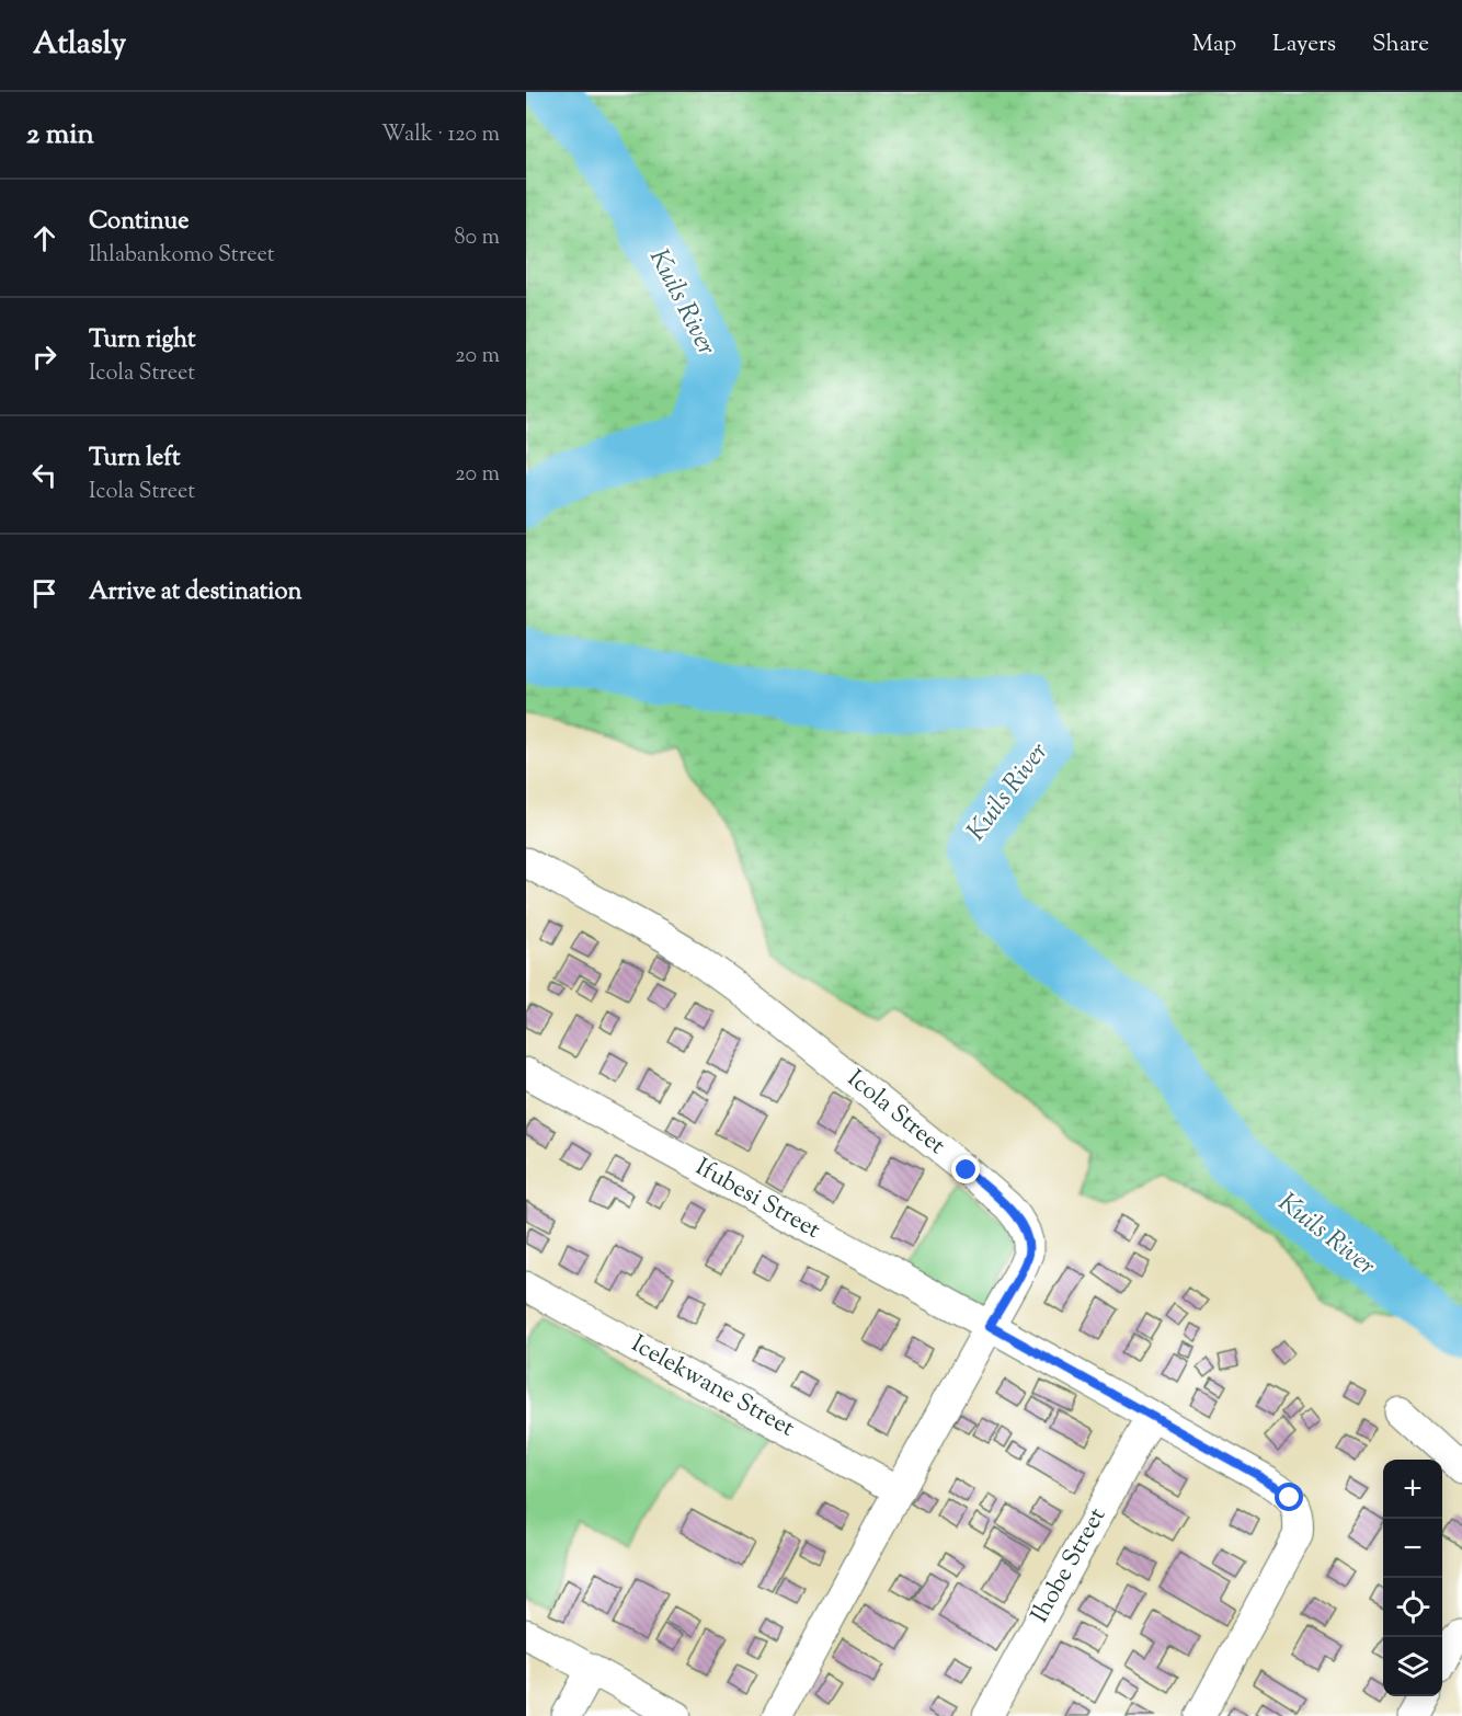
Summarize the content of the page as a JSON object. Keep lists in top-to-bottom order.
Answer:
{
  "streets": {
    "street": [
      "Icola Street",
      "Ifubesi Street",
      "Icelekwane Street",
      "Ihobe Street"
    ]
  },
  "crossings": [
    ["Icola Street", "Ifubesi Street"],
    ["Icola Street", "Icelekwane Street"],
    ["Ifubesi Street", "Ihobe Street"]
  ],
  "water": ["Kuils River"],
  "page": {
    "header": "Atlasly",
    "nav": ["Map", "Layers", "Share"],
    "heading": ["2 min", "Walk · 120 m"],
    "list": [
      ["Continue", "Ihlabankomo Street", "80 m"],
      ["Turn right", "Icola Street", "20 m"],
      ["Turn left", "Icola Street", "20 m"],
      "Arrive at destination"
    ],
    "map_buttons": ["+", "−"]
  }
}
